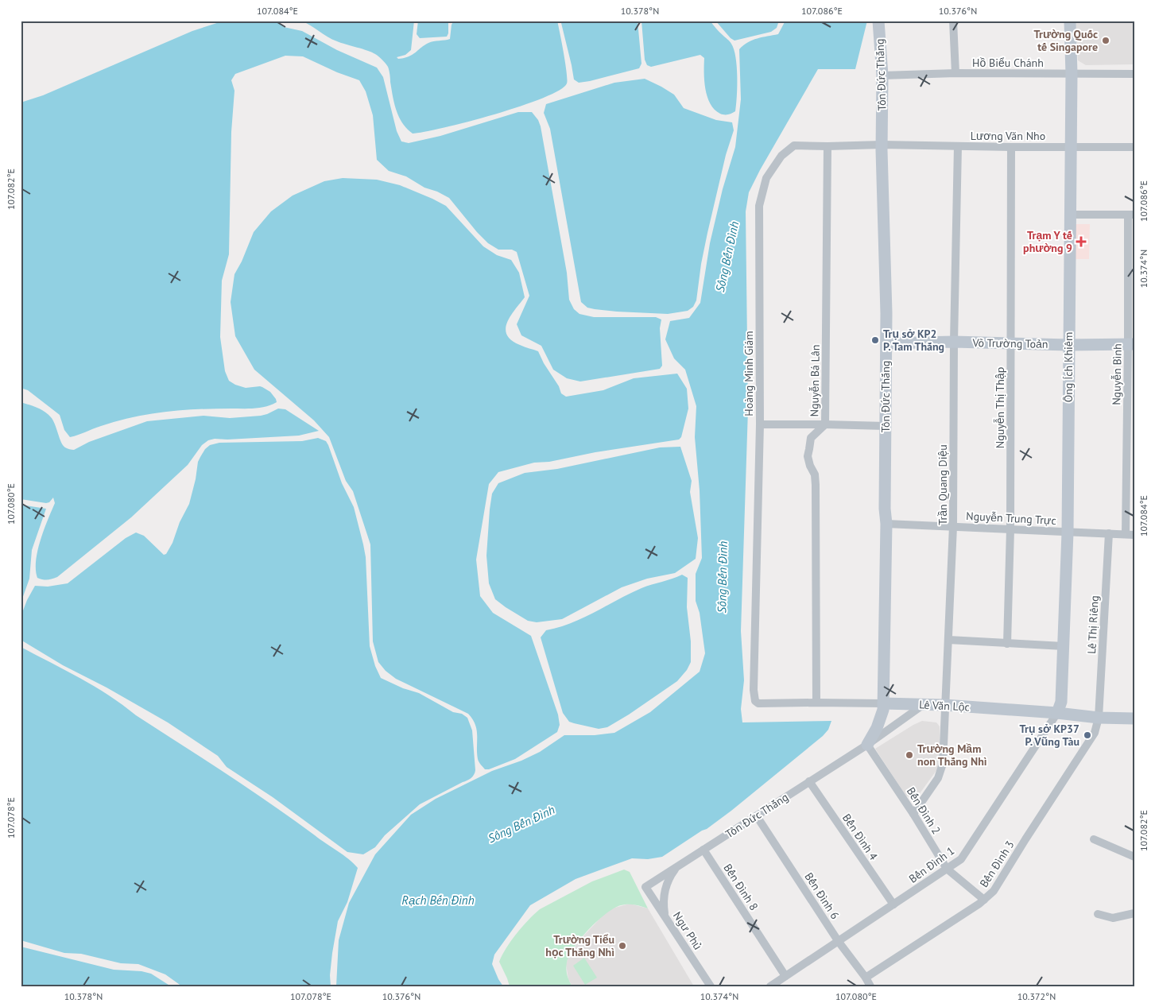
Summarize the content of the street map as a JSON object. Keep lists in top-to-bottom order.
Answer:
{
  "streets": {
    "street": [
      "Hồ Biểu Chánh",
      "Tôn Đức Thắng",
      "Lương Văn Nho",
      "Võ Trường Toản",
      "Ông Ích Khiêm",
      "Hoàng Minh Giám",
      "Nguyễn Bình",
      "Nguyễn Bá Lân",
      "Nguyễn Thị Thập",
      "Trần Quang Diệu",
      "Nguyễn Trung Trực",
      "Lê Thị Riêng",
      "Lê Văn Lộc",
      "Bến Đình 2",
      "Bến Đình 4",
      "Bến Đình 3",
      "Bến Đình 1",
      "Bến Đình 8",
      "Bến Đình 6",
      "Ngư Phủ"
    ]
  },
  "crossings": [
    ["Hồ Biểu Chánh", "Tôn Đức Thắng"],
    ["Hồ Biểu Chánh", "Ông Ích Khiêm"],
    ["Tôn Đức Thắng", "Lương Văn Nho"],
    ["Tôn Đức Thắng", "Võ Trường Toản"],
    ["Tôn Đức Thắng", "Hoàng Minh Giám"],
    ["Tôn Đức Thắng", "Nguyễn Trung Trực"],
    ["Tôn Đức Thắng", "Lê Văn Lộc"],
    ["Tôn Đức Thắng", "Bến Đình 2"],
    ["Tôn Đức Thắng", "Bến Đình 4"],
    ["Tôn Đức Thắng", "Bến Đình 8"],
    ["Tôn Đức Thắng", "Bến Đình 6"],
    ["Tôn Đức Thắng", "Ngư Phủ"],
    ["Lương Văn Nho", "Ông Ích Khiêm"],
    ["Lương Văn Nho", "Hoàng Minh Giám"],
    ["Lương Văn Nho", "Nguyễn Thị Thập"],
    ["Lương Văn Nho", "Trần Quang Diệu"],
    ["Võ Trường Toản", "Ông Ích Khiêm"],
    ["Võ Trường Toản", "Nguyễn Bình"],
    ["Võ Trường Toản", "Nguyễn Thị Thập"],
    ["Võ Trường Toản", "Trần Quang Diệu"],
    ["Ông Ích Khiêm", "Nguyễn Trung Trực"],
    ["Ông Ích Khiêm", "Lê Văn Lộc"],
    ["Ông Ích Khiêm", "Bến Đình 1"],
    ["Hoàng Minh Giám", "Nguyễn Bá Lân"],
    ["Hoàng Minh Giám", "Lê Văn Lộc"],
    ["Nguyễn Bình", "Nguyễn Trung Trực"],
    ["Nguyễn Bá Lân", "Lê Văn Lộc"],
    ["Nguyễn Thị Thập", "Nguyễn Trung Trực"],
    ["Trần Quang Diệu", "Nguyễn Trung Trực"],
    ["Trần Quang Diệu", "Lê Văn Lộc"],
    ["Trần Quang Diệu", "Bến Đình 2"],
    ["Nguyễn Trung Trực", "Lê Thị Riêng"],
    ["Lê Thị Riêng", "Lê Văn Lộc"],
    ["Lê Thị Riêng", "Bến Đình 3"],
    ["Lê Văn Lộc", "Bến Đình 3"],
    ["Lê Văn Lộc", "Bến Đình 1"],
    ["Bến Đình 2", "Bến Đình 3"],
    ["Bến Đình 2", "Bến Đình 1"],
    ["Bến Đình 4", "Bến Đình 1"],
    ["Bến Đình 3", "Bến Đình 6"],
    ["Bến Đình 1", "Bến Đình 8"],
    ["Bến Đình 1", "Bến Đình 6"]
  ],
  "water": ["Sông Bến Đình", "Rạch Bến Đình"],
  "places": {
    "other": [
      "Trường Quốc tế Singapore",
      "Trụ sở KP2 P. Tam Thắng",
      "Trụ sở KP37 P. Vũng Tàu",
      "Trường Mầm non Thắng Nhì",
      "Trường Tiểu học Thắng Nhì"
    ],
    "health": ["Trạm Y tế phường 9"]
  },
  "coordinates": [
    "107.084°E",
    "10.378°N",
    "107.086°E",
    "10.376°N",
    "107.082°E",
    "10.374°N",
    "107.080°E",
    "107.078°E",
    "10.372°N"
  ]
}
